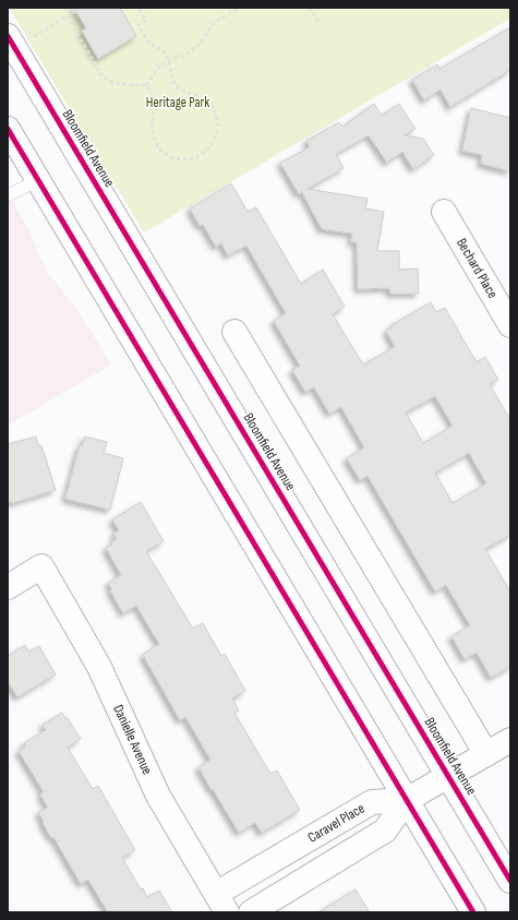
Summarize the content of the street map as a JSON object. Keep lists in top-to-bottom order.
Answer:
{
  "streets": {
    "street": [
      "Bloomfield Avenue",
      "Bechard Place",
      "Danielle Avenue",
      "Caravel Place"
    ]
  },
  "crossings": [
    ["Danielle Avenue", "Caravel Place"]
  ],
  "parks": ["Heritage Park"]
}
